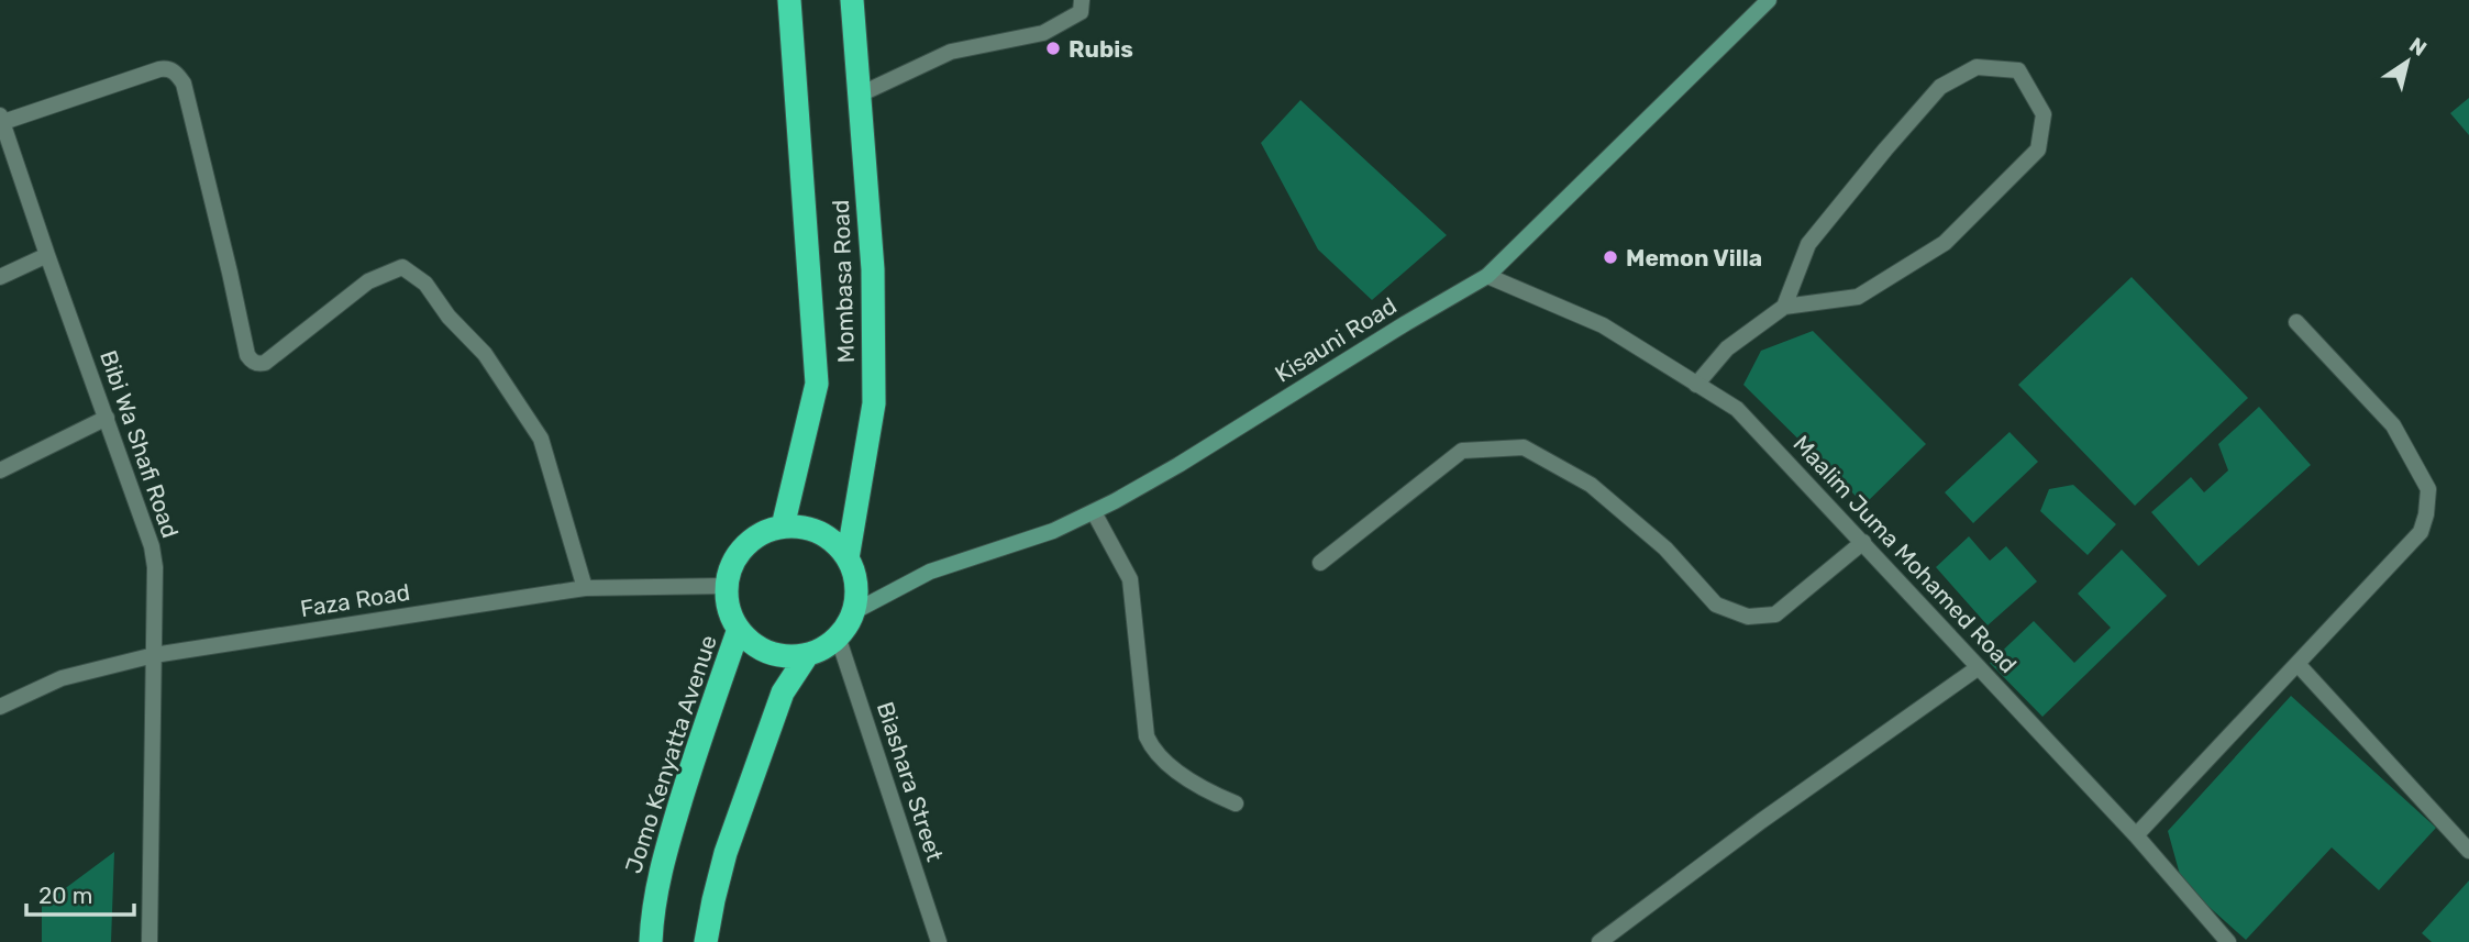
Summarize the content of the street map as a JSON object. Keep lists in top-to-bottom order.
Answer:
{
  "streets": {
    "highway": ["Mombasa Road", "Jomo Kenyatta Avenue"],
    "street": [
      "Kisauni Road",
      "Bibi Wa Shafi Road",
      "Maalim Juma Mohamed Road",
      "Faza Road",
      "Biashara Street"
    ]
  },
  "crossings": [
    ["Mombasa Road", "Kisauni Road"],
    ["Mombasa Road", "Faza Road"],
    ["Mombasa Road", "Jomo Kenyatta Avenue"],
    ["Mombasa Road", "Biashara Street"],
    ["Kisauni Road", "Maalim Juma Mohamed Road"],
    ["Kisauni Road", "Faza Road"],
    ["Kisauni Road", "Jomo Kenyatta Avenue"],
    ["Kisauni Road", "Biashara Street"],
    ["Bibi Wa Shafi Road", "Faza Road"],
    ["Faza Road", "Jomo Kenyatta Avenue"],
    ["Faza Road", "Biashara Street"],
    ["Jomo Kenyatta Avenue", "Biashara Street"]
  ],
  "places": ["Rubis", "Memon Villa"],
  "scale_bar": "20 m",
  "north": "top right"
}
